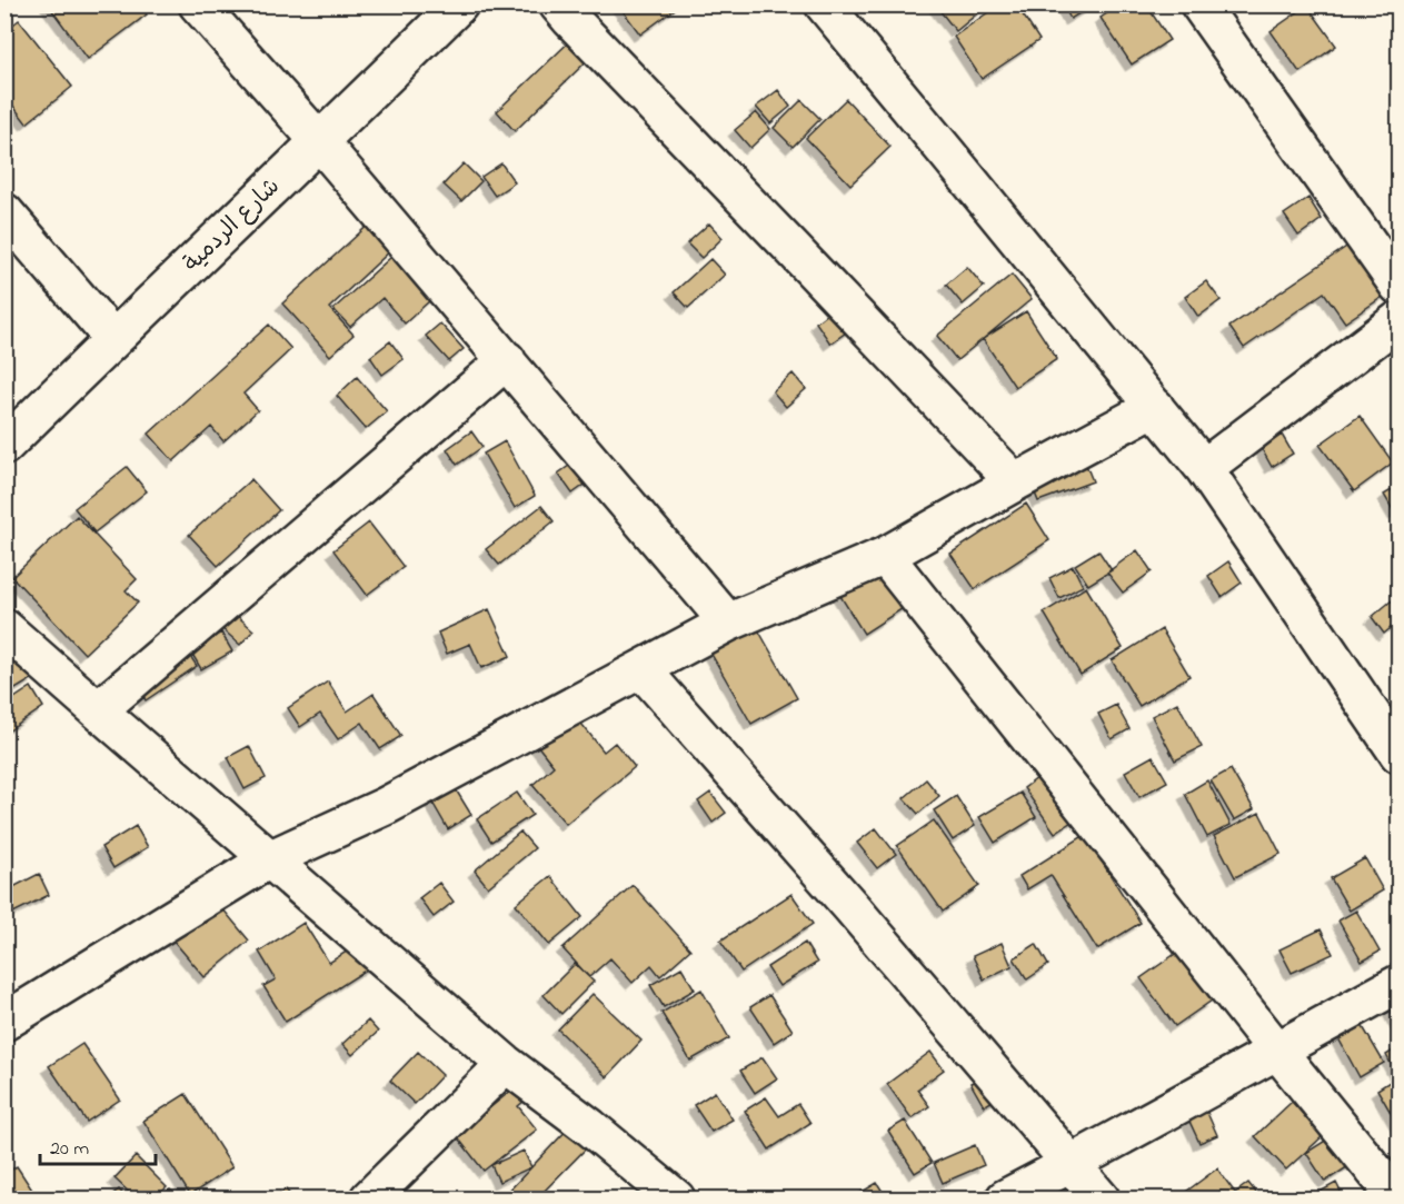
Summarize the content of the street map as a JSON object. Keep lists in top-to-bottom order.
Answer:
{
  "streets": {
    "street": ["شارع الردمية"]
  },
  "scale_bar": "20 m"
}
